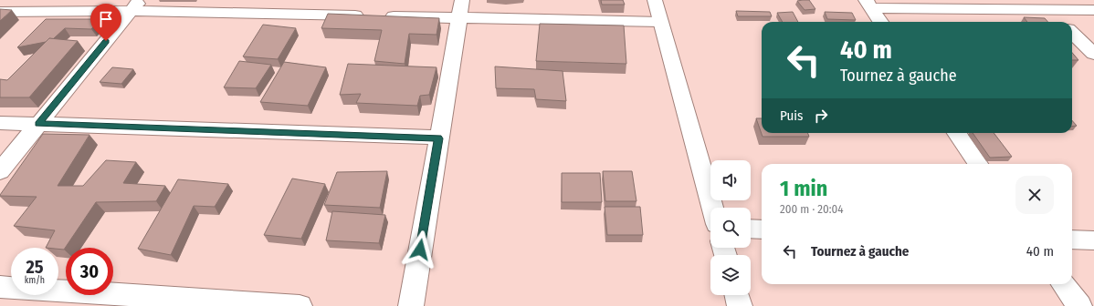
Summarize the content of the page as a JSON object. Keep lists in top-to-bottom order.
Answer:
{
  "page": {
    "turn": ["40 m", "Tournez à gauche"],
    "then": "Puis",
    "heading": ["1 min", "200 m · 20:04"],
    "list": [
      {
        "name": "Tournez à gauche",
        "value": "40 m"
      }
    ],
    "speed": "25 km/h",
    "limit": "30"
  }
}
